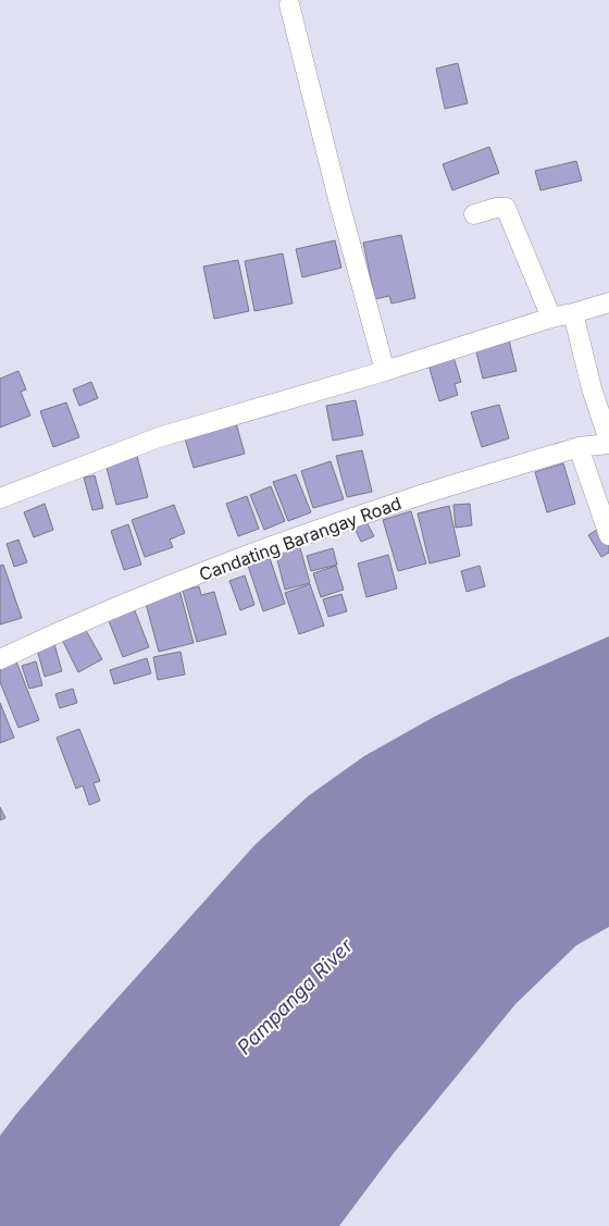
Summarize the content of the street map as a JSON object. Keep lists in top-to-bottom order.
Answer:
{
  "streets": {
    "street": ["Candating Barangay Road"]
  },
  "water": ["Pampanga River"]
}
